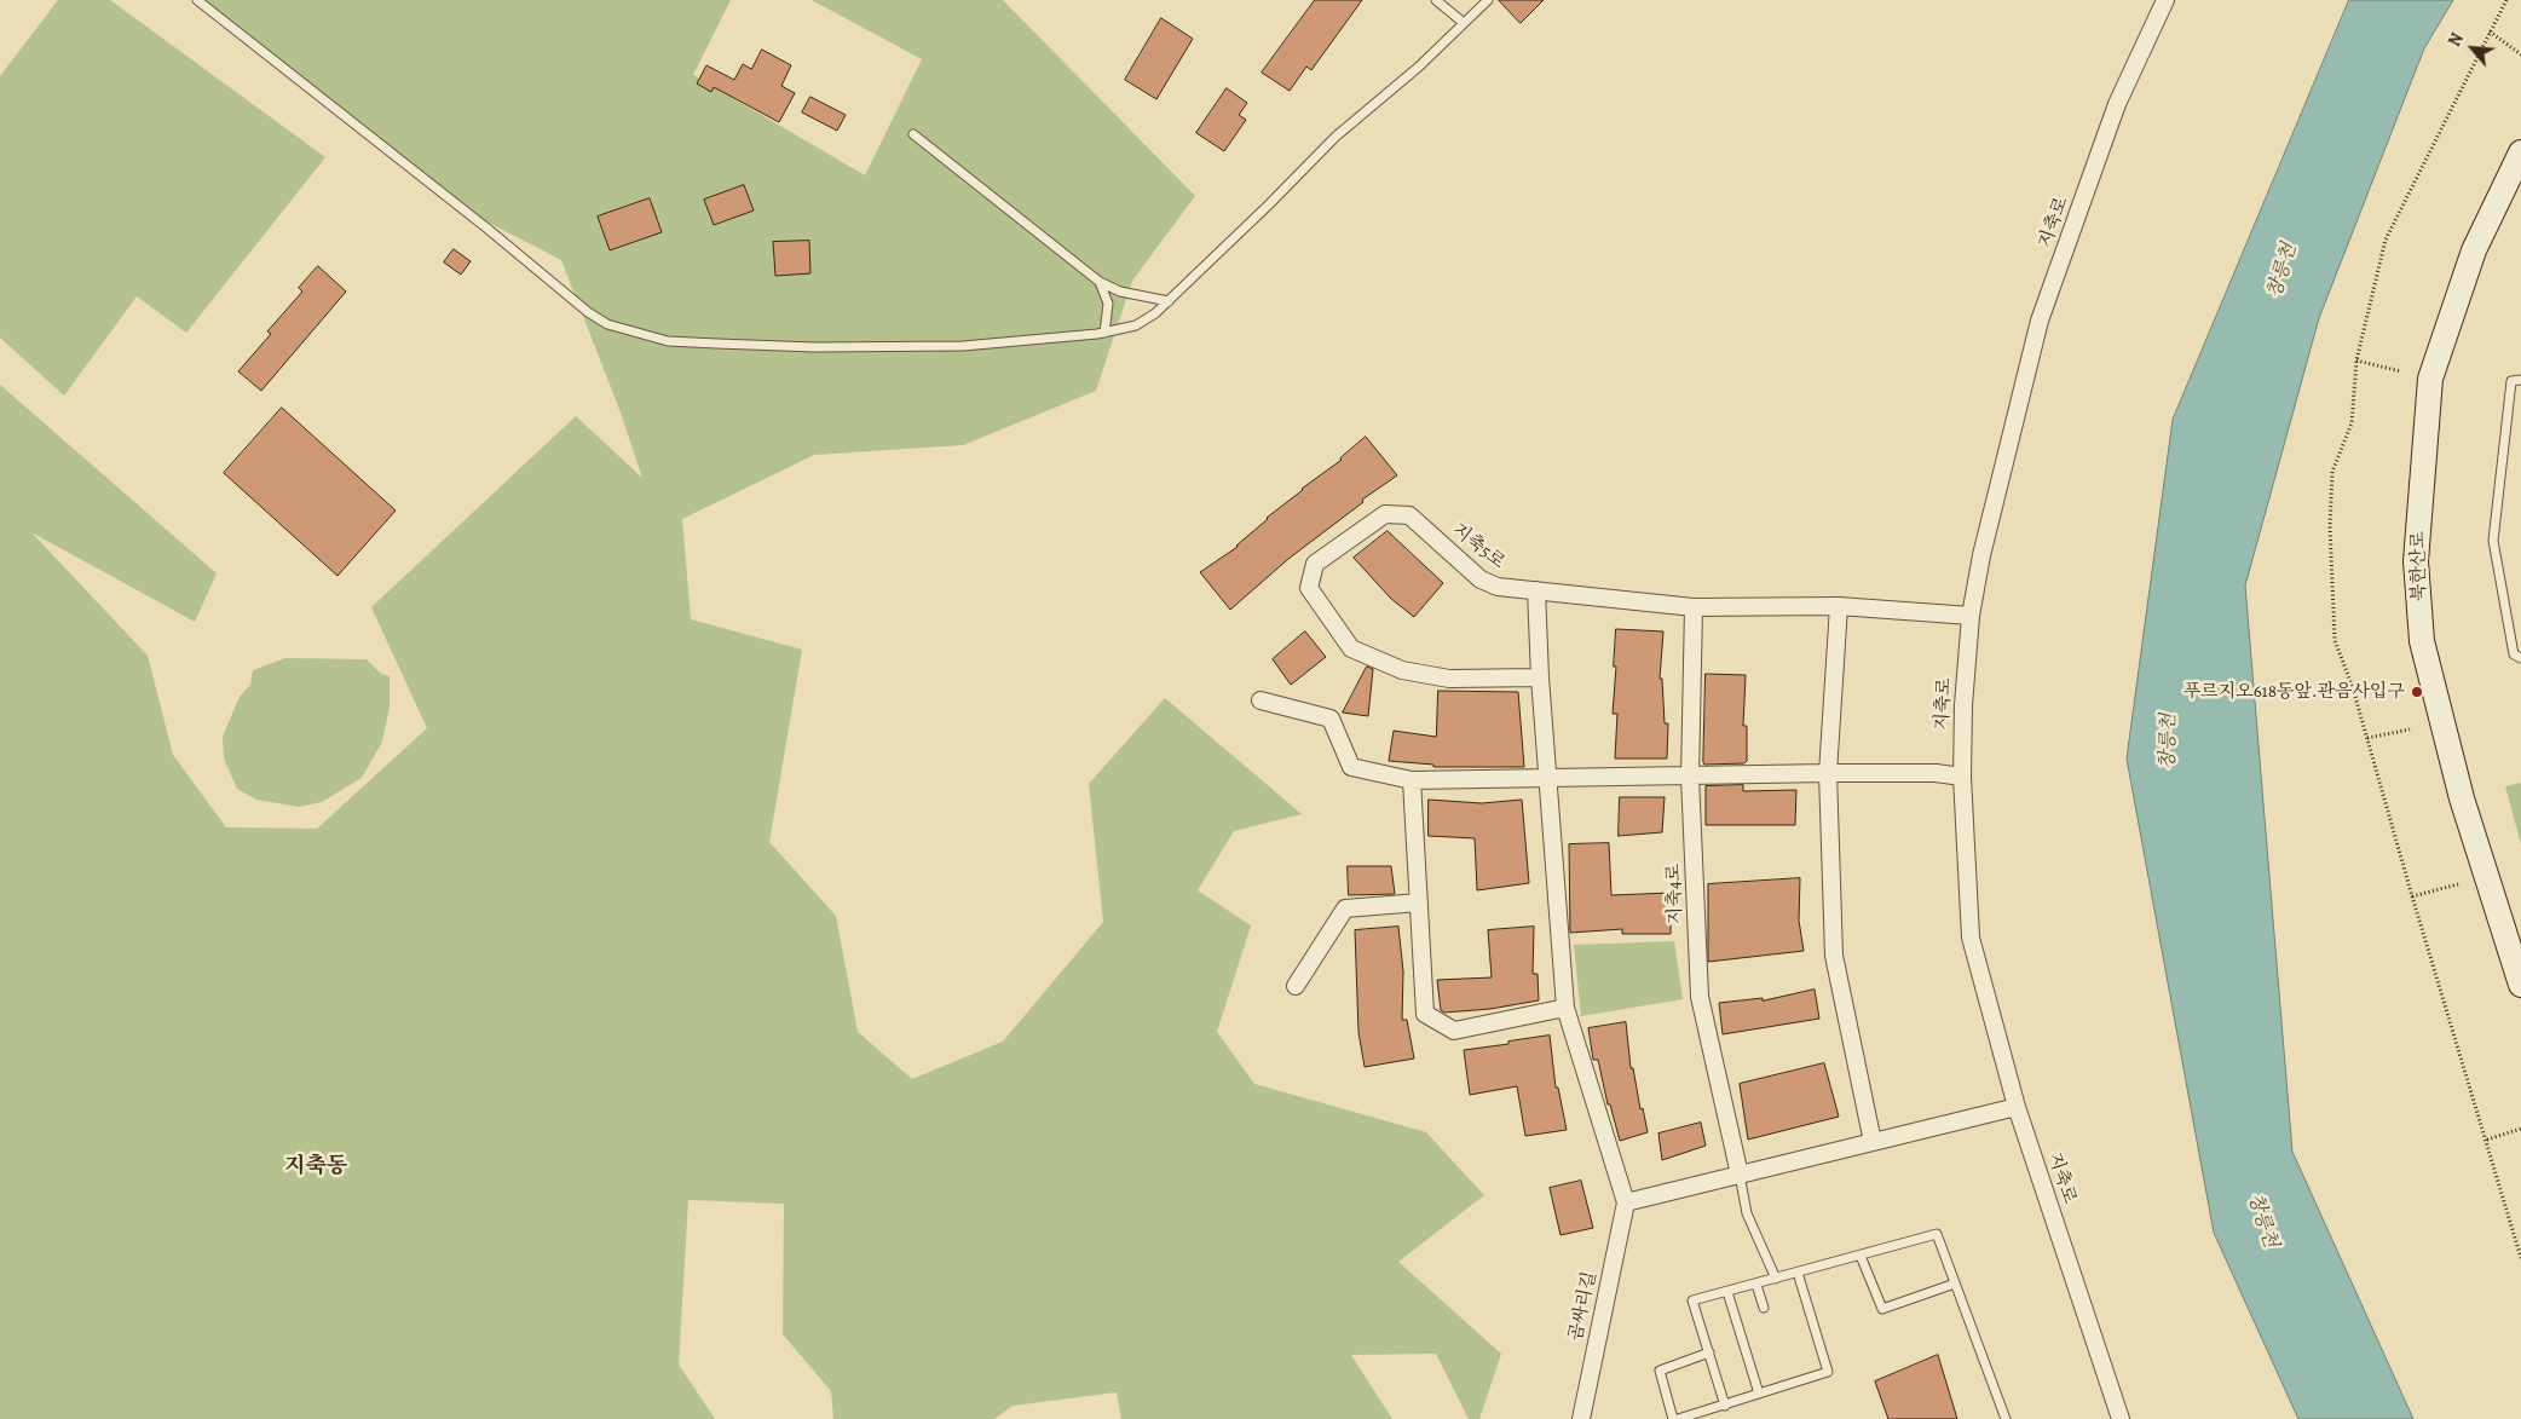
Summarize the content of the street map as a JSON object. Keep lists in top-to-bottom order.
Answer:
{
  "streets": {
    "main road": ["북한산로"],
    "street": [
      "지축로",
      "지축5로",
      "지축4로",
      "곰싸리길"
    ]
  },
  "crossings": [
    ["지축로", "지축5로"],
    ["지축5로", "지축4로"]
  ],
  "districts": ["지축동"],
  "water": ["창릉천"],
  "places": ["푸르지오618동앞.관음사입구"],
  "north": "top left"
}
